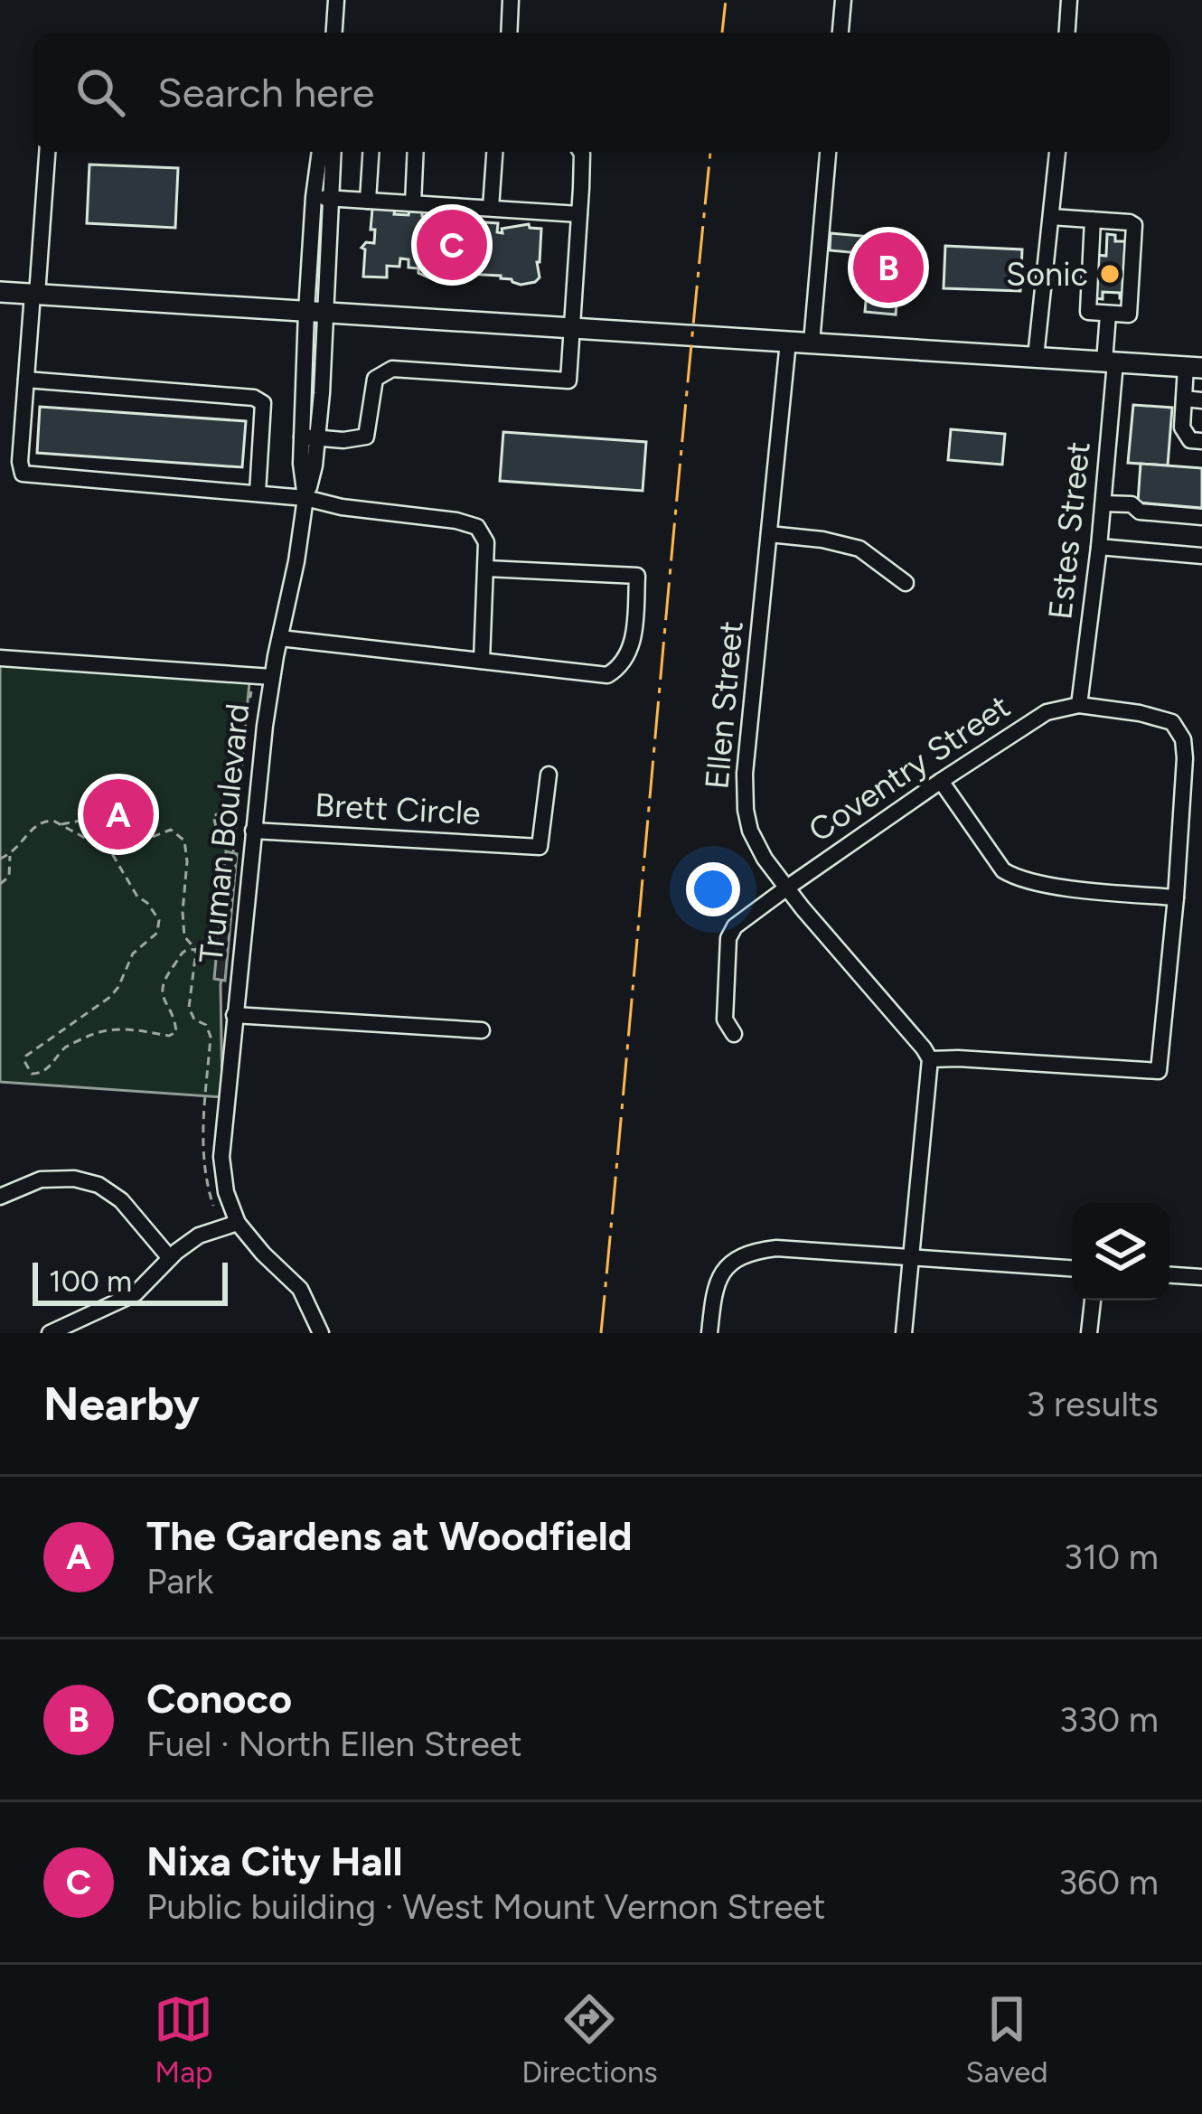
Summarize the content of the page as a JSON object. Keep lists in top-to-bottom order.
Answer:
{
  "streets": {
    "street": [
      "Estes Street",
      "Ellen Street",
      "Coventry Street",
      "Brett Circle",
      "Truman Boulevard"
    ]
  },
  "crossings": [
    ["Estes Street", "Coventry Street"],
    ["Ellen Street", "Coventry Street"],
    ["Brett Circle", "Truman Boulevard"]
  ],
  "places": ["Sonic"],
  "scale_bar": "100 m",
  "page": {
    "search": "Search here",
    "pins": ["C", "B", "A"],
    "scale": "100 m",
    "heading": ["Nearby", "3 results"],
    "list": [
      {
        "mark": "A",
        "name": "The Gardens at Woodfield",
        "note": "Park",
        "value": "310 m"
      },
      {
        "mark": "B",
        "name": "Conoco",
        "note": "Fuel · North Ellen Street",
        "value": "330 m"
      },
      {
        "mark": "C",
        "name": "Nixa City Hall",
        "note": "Public building · West Mount Vernon Street",
        "value": "360 m"
      }
    ],
    "nav": ["Map", "Directions", "Saved"]
  }
}
